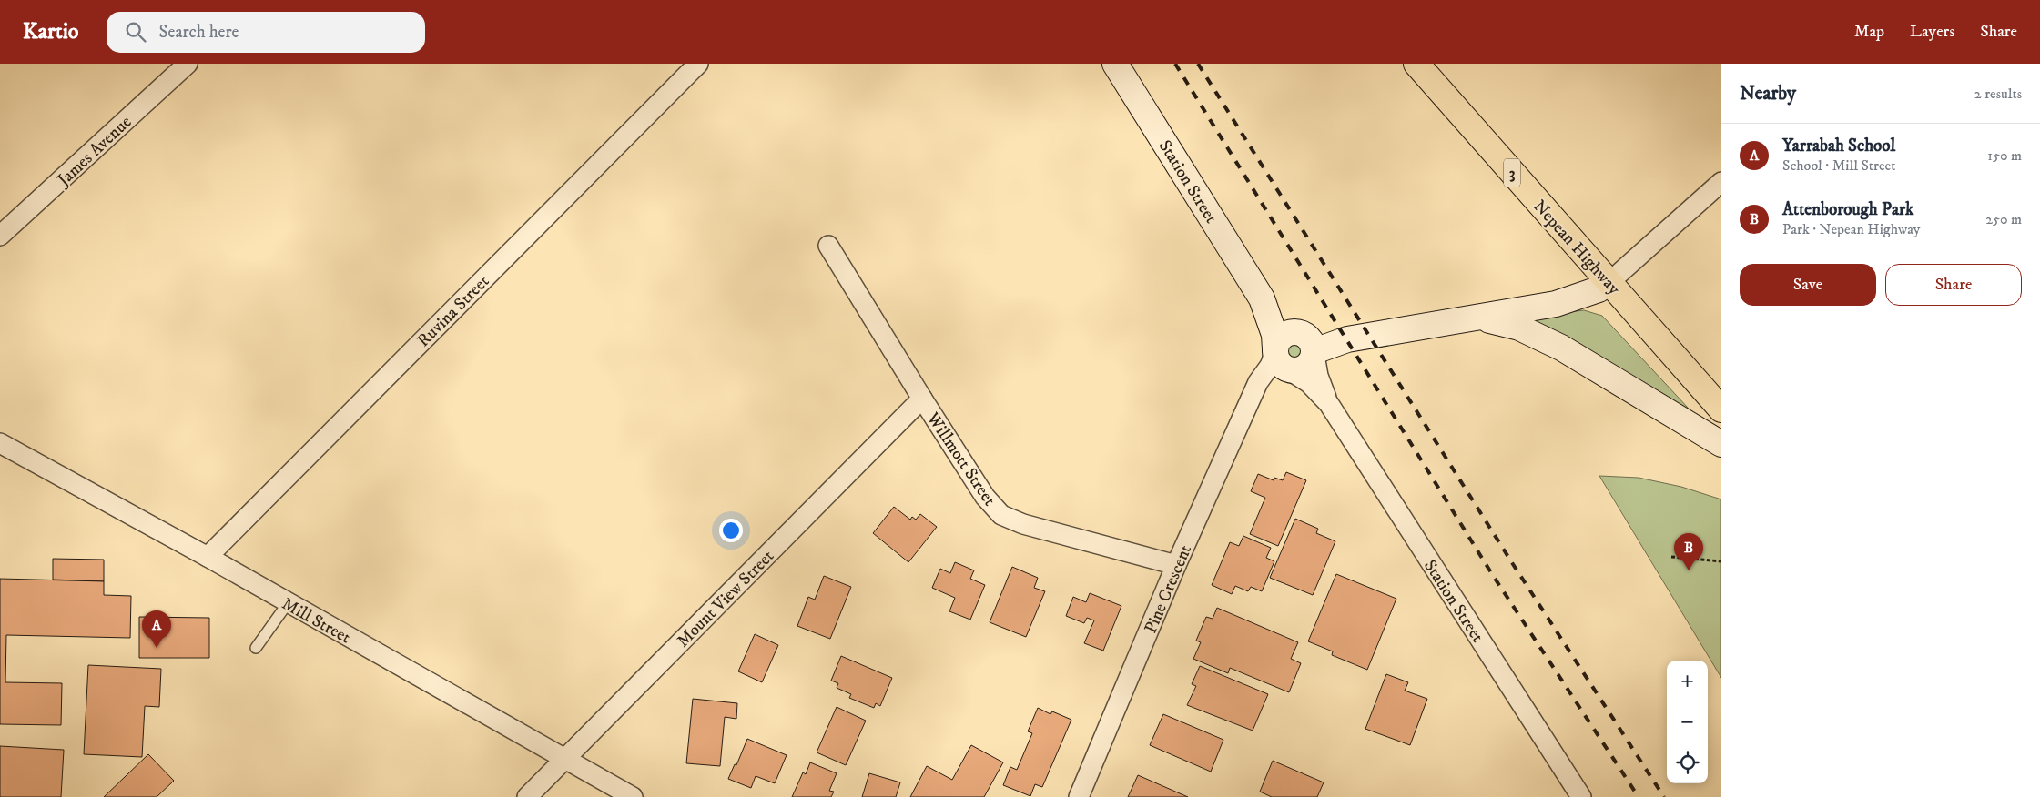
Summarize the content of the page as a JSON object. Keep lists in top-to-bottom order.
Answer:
{
  "streets": {
    "highway": ["3", "Nepean Highway"],
    "street": [
      "James Avenue",
      "Station Street",
      "Ruvina Street",
      "Willmott Street",
      "Pine Crescent",
      "Mount View Street",
      "Mill Street"
    ]
  },
  "crossings": [
    ["Station Street", "Pine Crescent"],
    ["Ruvina Street", "Mill Street"],
    ["Willmott Street", "Pine Crescent"],
    ["Willmott Street", "Mount View Street"],
    ["Mount View Street", "Mill Street"]
  ],
  "page": {
    "header": "Kartio",
    "search": "Search here",
    "nav": ["Map", "Layers", "Share"],
    "heading": ["Nearby", "2 results"],
    "list": [
      {
        "mark": "A",
        "name": "Yarrabah School",
        "note": "School · Mill Street",
        "value": "150 m"
      },
      {
        "mark": "B",
        "name": "Attenborough Park",
        "note": "Park · Nepean Highway",
        "value": "250 m"
      }
    ],
    "buttons": ["Save", "Share"],
    "pins": ["B", "A"],
    "map_buttons": ["+", "−"]
  }
}
